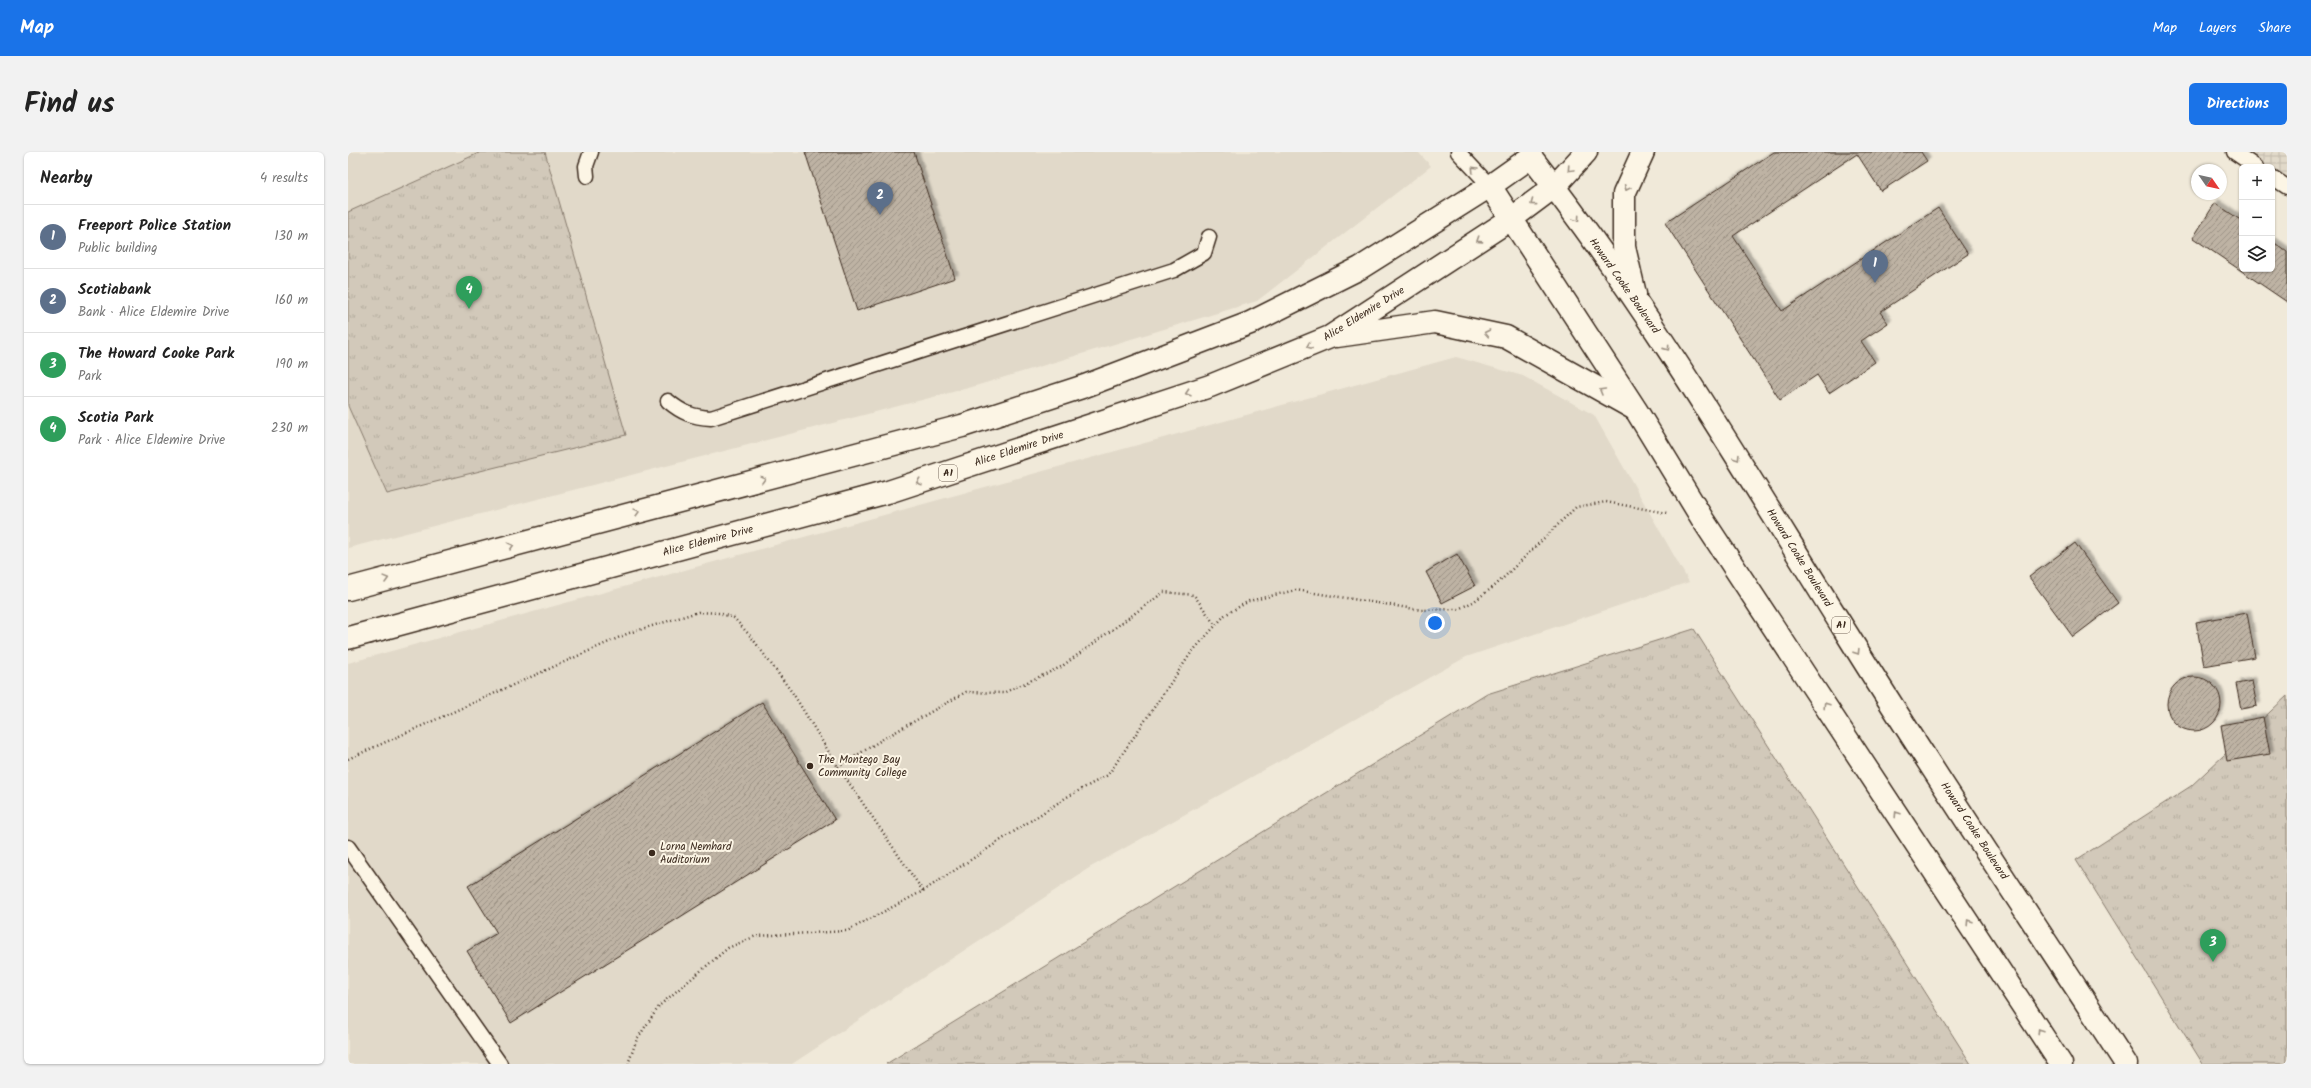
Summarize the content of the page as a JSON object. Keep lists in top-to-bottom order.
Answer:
{
  "streets": {
    "main road": ["Howard Cooke Boulevard", "Alice Eldemire Drive", "A1"]
  },
  "crossings": [
    ["Howard Cooke Boulevard", "Alice Eldemire Drive"],
    ["Howard Cooke Boulevard", "A1"]
  ],
  "places": ["The Montego Bay Community College", "Lorna Nemhard Auditorium"],
  "north": "bottom right",
  "page": {
    "header": "Map",
    "nav": ["Map", "Layers", "Share"],
    "title": "Find us",
    "buttons": "Directions",
    "heading": ["Nearby", "4 results"],
    "map_buttons": ["+", "−"],
    "pins": [
      "2",
      "1",
      "4",
      "3"
    ],
    "list": [
      {
        "mark": "1",
        "name": "Freeport Police Station",
        "note": "Public building",
        "value": "130 m"
      },
      {
        "mark": "2",
        "name": "Scotiabank",
        "note": "Bank · Alice Eldemire Drive",
        "value": "160 m"
      },
      {
        "mark": "3",
        "name": "The Howard Cooke Park",
        "note": "Park",
        "value": "190 m"
      },
      {
        "mark": "4",
        "name": "Scotia Park",
        "note": "Park · Alice Eldemire Drive",
        "value": "230 m"
      }
    ]
  }
}
